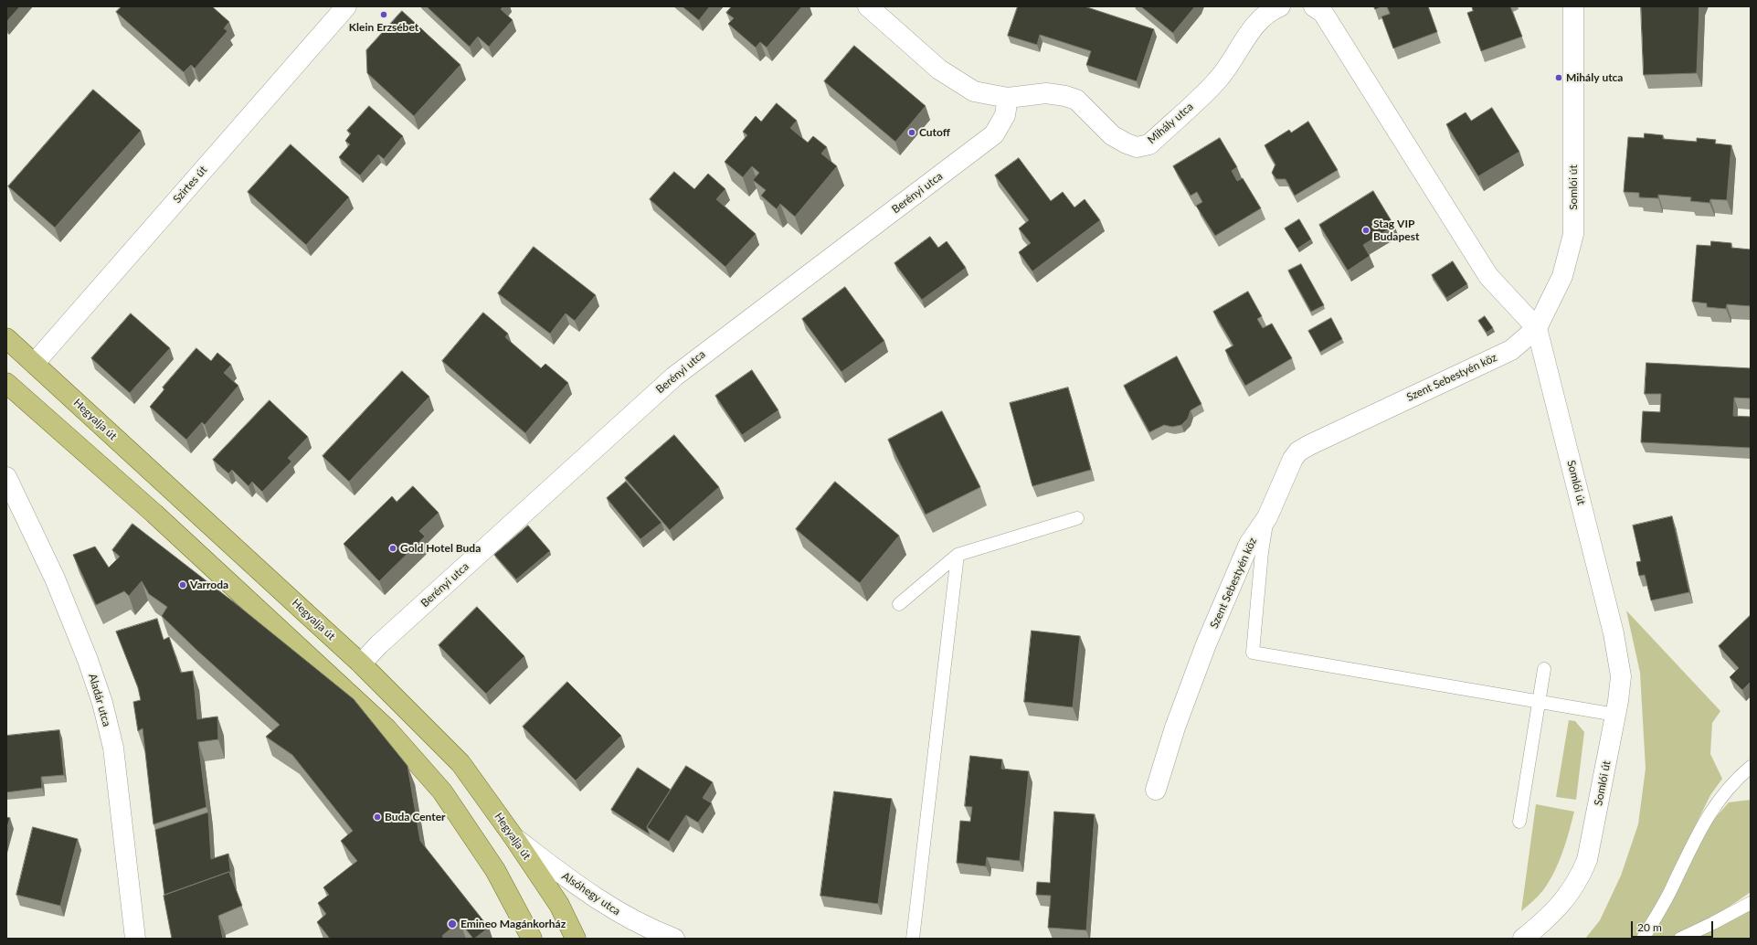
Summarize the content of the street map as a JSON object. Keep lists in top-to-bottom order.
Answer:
{
  "streets": {
    "main road": ["Hegyalja út"],
    "street": [
      "Mihály utca",
      "Szirtes út",
      "Somlói út",
      "Berényi utca",
      "Szent Sebestyén köz",
      "Aladár utca",
      "Alsóhegy utca"
    ]
  },
  "crossings": [
    ["Mihály utca", "Berényi utca"],
    ["Szirtes út", "Hegyalja út"],
    ["Somlói út", "Szent Sebestyén köz"],
    ["Berényi utca", "Hegyalja út"],
    ["Hegyalja út", "Alsóhegy utca"]
  ],
  "places": [
    "Klein Erzsébet",
    "Mihály utca",
    "Cutoff",
    "Stag VIP Budapest",
    "Gold Hotel Buda",
    "Varroda",
    "Buda Center",
    "Emineo Magánkorház"
  ],
  "scale_bar": "20 m"
}
